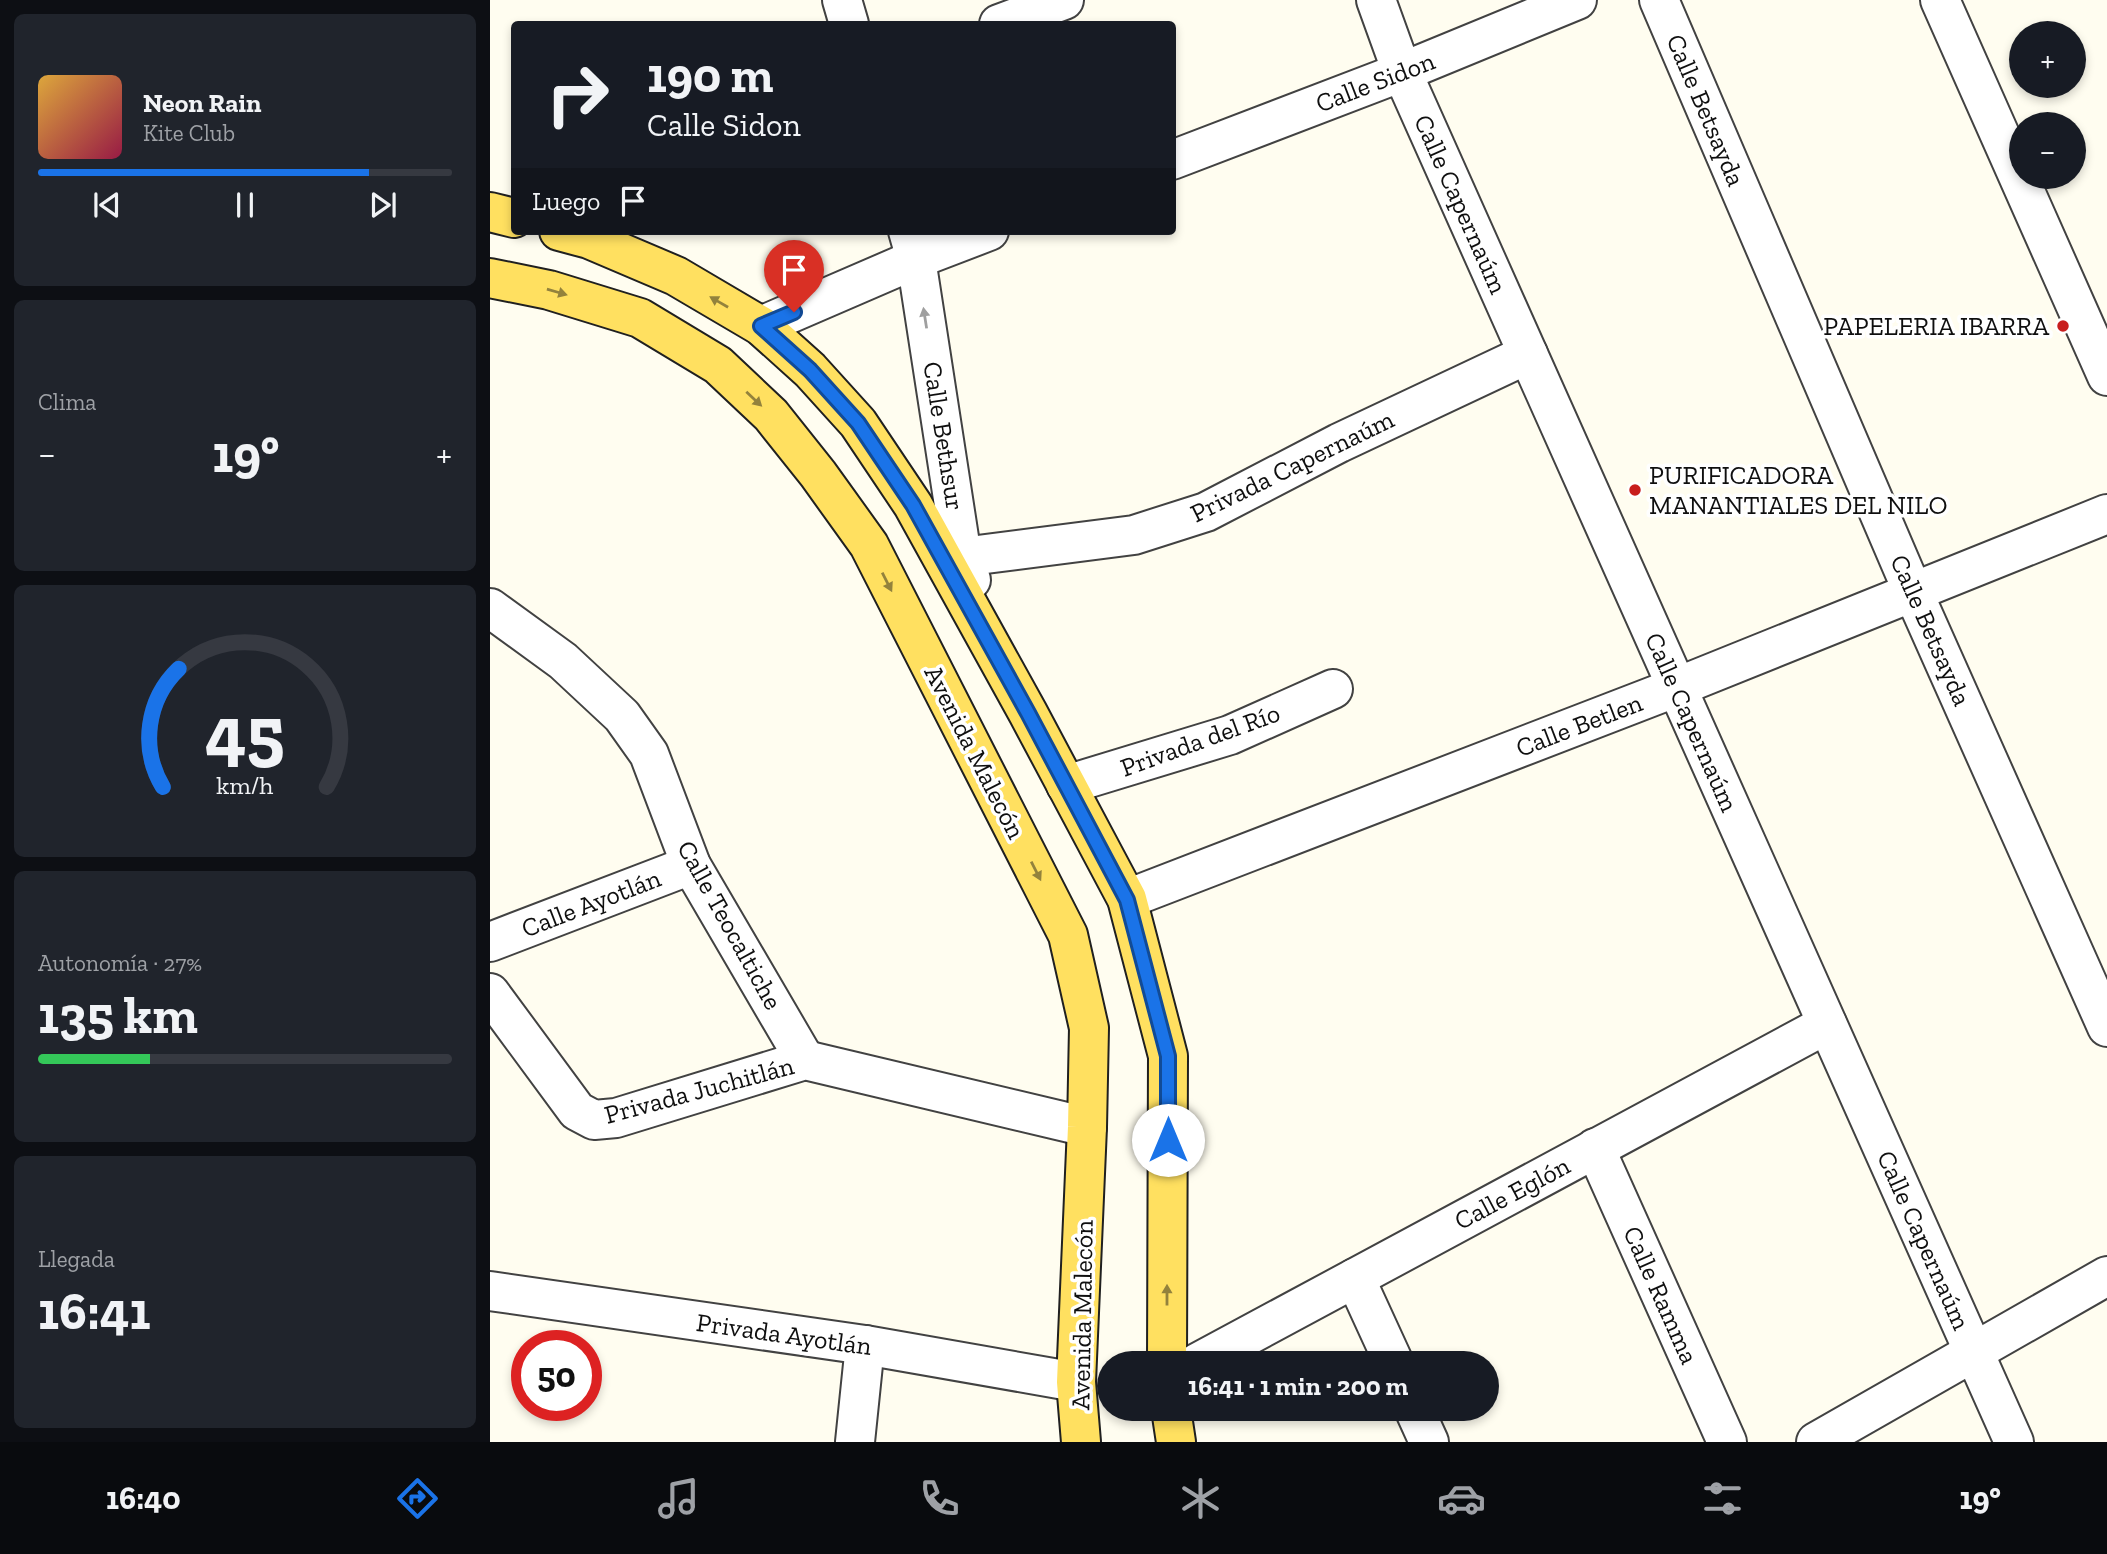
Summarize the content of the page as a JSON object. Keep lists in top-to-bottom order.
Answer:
{
  "streets": {
    "main road": ["Avenida Malecón"],
    "street": [
      "Calle Sidon",
      "Calle Betsayda",
      "Calle Capernaúm",
      "Calle Bethsur",
      "Privada Capernaúm",
      "Calle Betlen",
      "Privada del Río",
      "Calle Ayotlán",
      "Calle Teocaltiche",
      "Privada Juchitlán",
      "Calle Eglón",
      "Calle Ramma",
      "Privada Ayotlán"
    ]
  },
  "crossings": [
    ["Calle Sidon", "Calle Capernaúm"],
    ["Calle Betsayda", "Calle Betlen"],
    ["Calle Capernaúm", "Privada Capernaúm"],
    ["Calle Capernaúm", "Calle Betlen"],
    ["Calle Capernaúm", "Calle Eglón"],
    ["Calle Bethsur", "Privada Capernaúm"],
    ["Avenida Malecón", "Privada Juchitlán"],
    ["Avenida Malecón", "Privada Ayotlán"],
    ["Calle Ayotlán", "Calle Teocaltiche"],
    ["Calle Teocaltiche", "Privada Juchitlán"],
    ["Calle Eglón", "Calle Ramma"]
  ],
  "one_way": ["Calle Bethsur"],
  "places": ["PAPELERIA IBARRA", "PURIFICADORA MANANTIALES DEL NILO"],
  "page": {
    "map_buttons": ["+", "−"],
    "turn": ["190 m", "Calle Sidon"],
    "song": ["Neon Rain", "Kite Club"],
    "then": "Luego",
    "tile": [
      "Clima",
      ["Autonomía · 27%", "135 km"],
      ["Llegada", "16:41"]
    ],
    "heat": ["−", "19°", "+"],
    "limit": "50",
    "trip": "16:41 · 1 min · 200 m",
    "tabs": ["16:40", "19°"],
    "gauge": ["45", "km/h"]
  }
}
